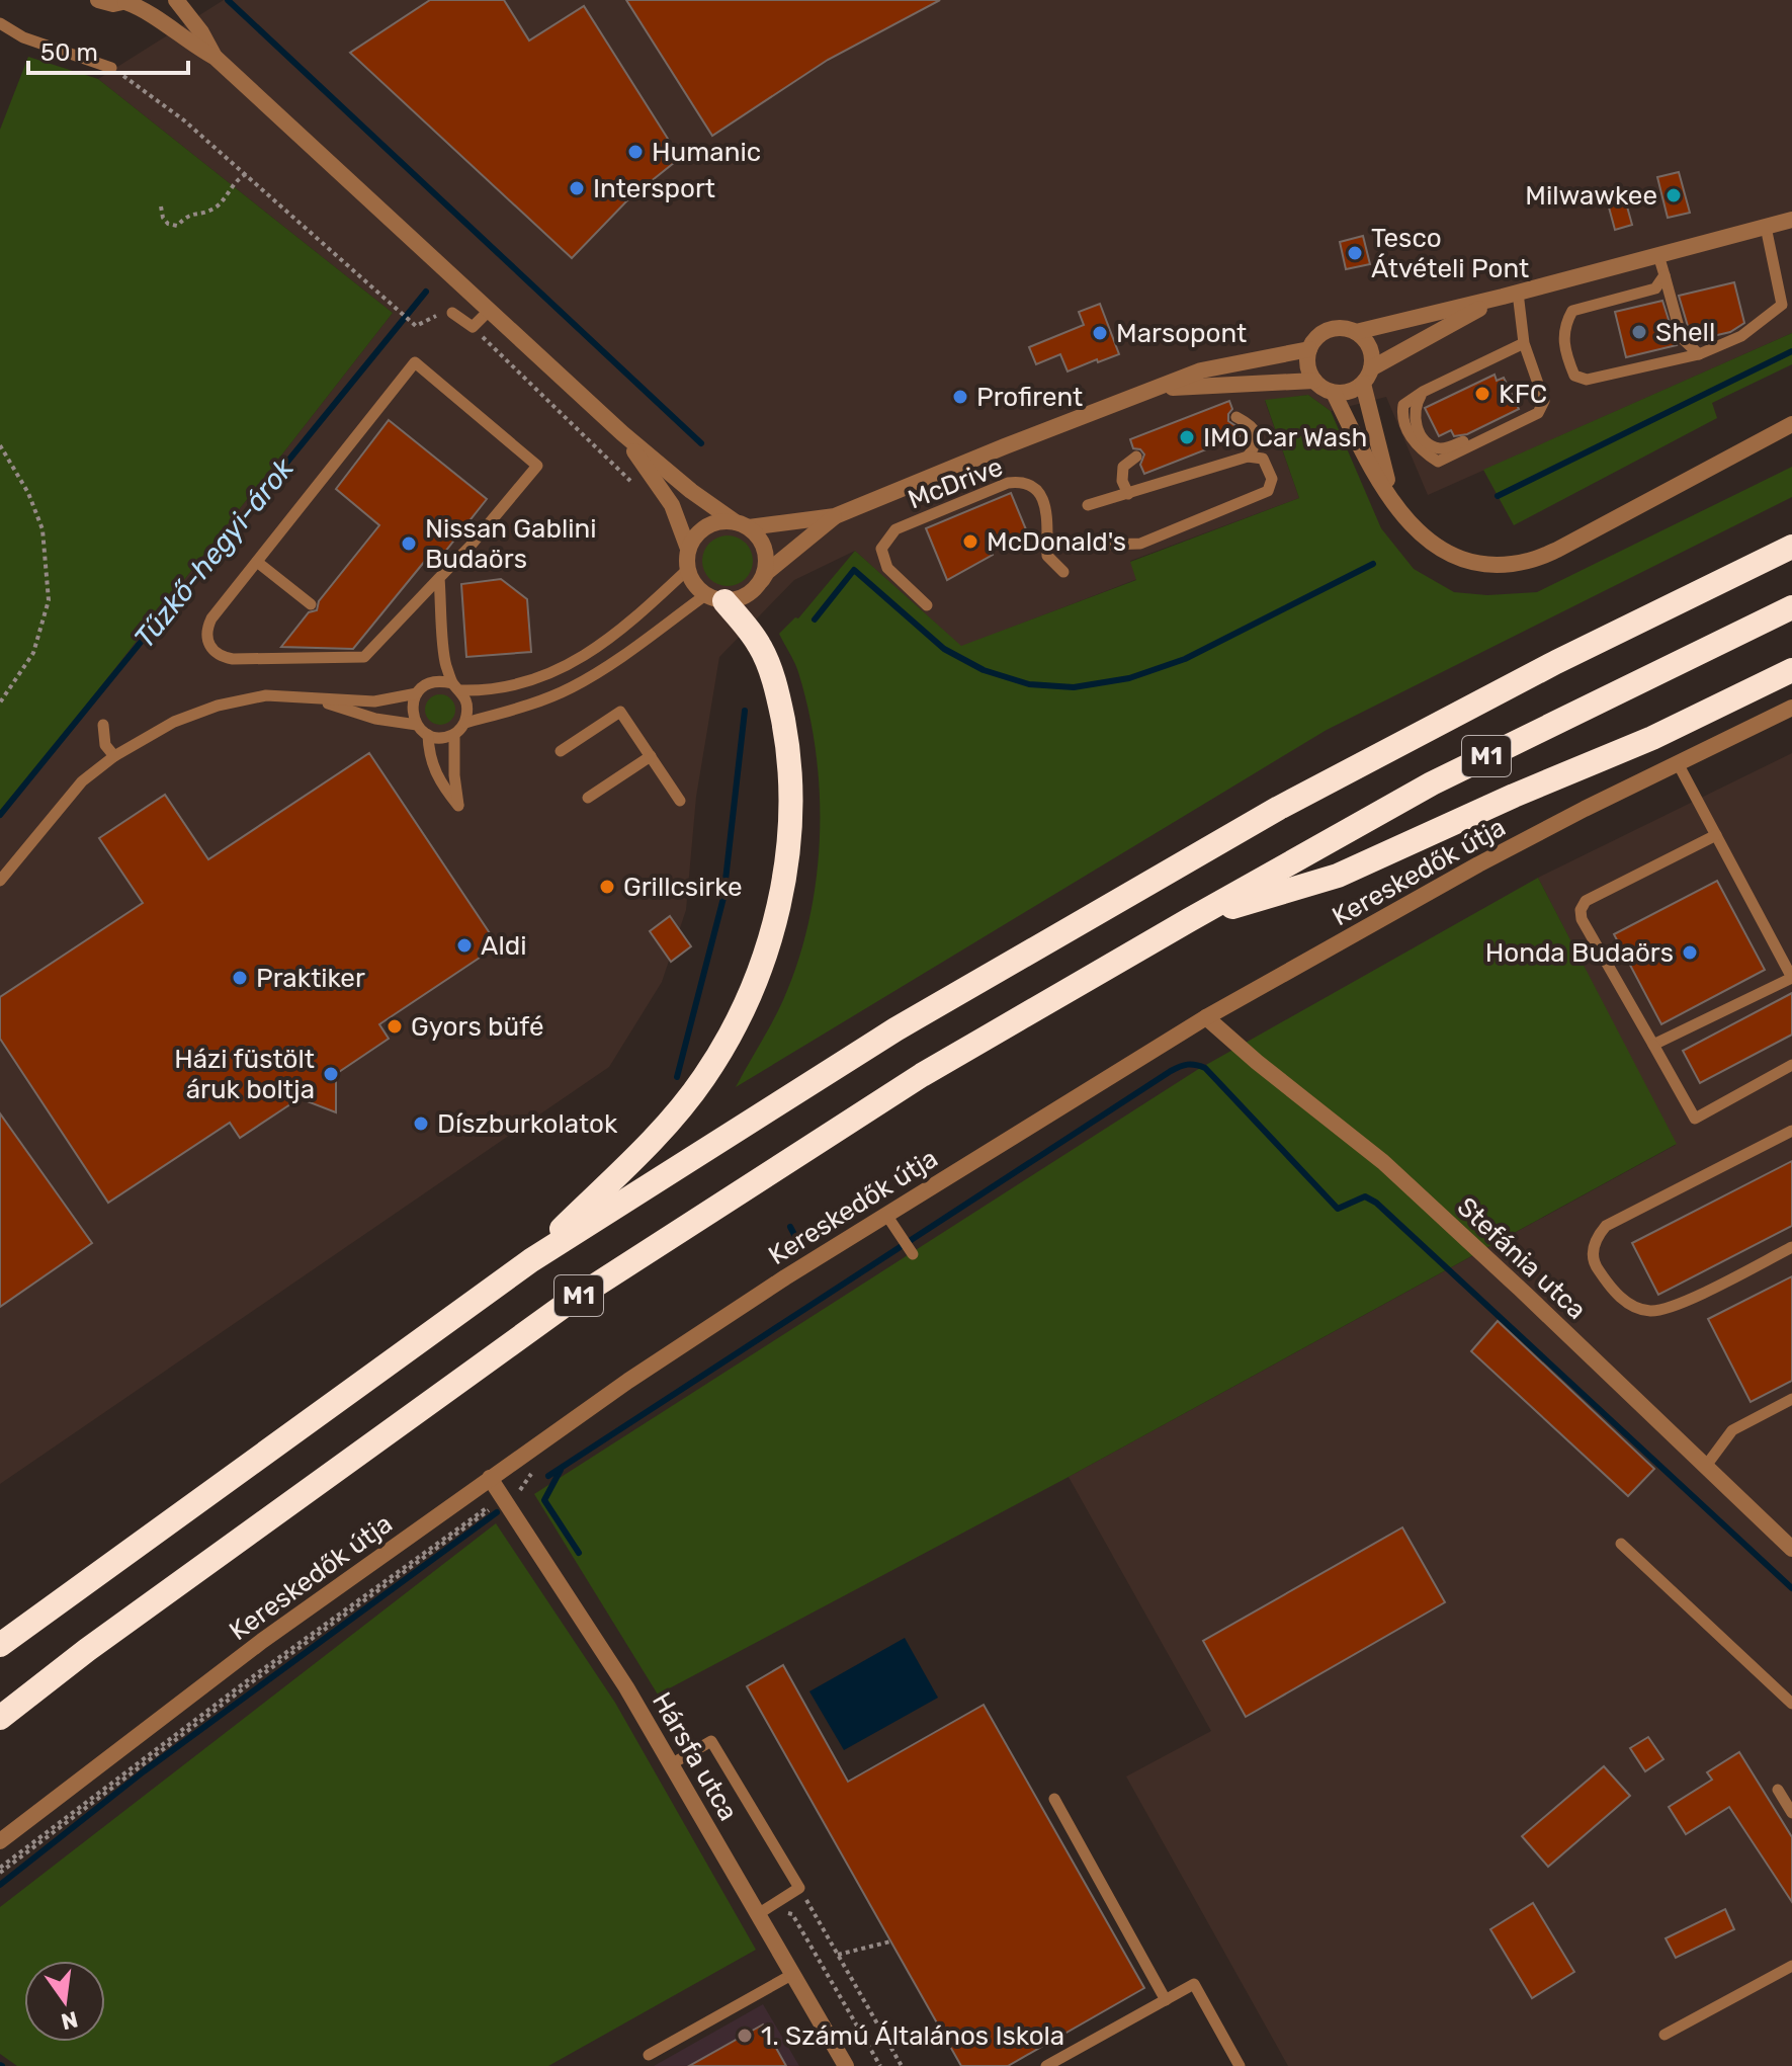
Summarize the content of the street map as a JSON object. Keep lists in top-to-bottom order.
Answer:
{
  "streets": {
    "highway": ["M1"],
    "street": ["Kereskedők útja", "Stefánia utca", "Hársfa utca"],
    "lane": ["McDrive"]
  },
  "crossings": [
    ["Kereskedők útja", "Stefánia utca"],
    ["Kereskedők útja", "Hársfa utca"]
  ],
  "water": ["Tűzkő-hegyi-árok"],
  "places": [
    "Humanic",
    "Intersport",
    "Milwawkee",
    "Tesco Átvételi Pont",
    "Shell",
    "Marsopont",
    "KFC",
    "Profirent",
    "IMO Car Wash",
    "McDonald's",
    "Nissan Gablini Budaörs",
    "Grillcsirke",
    "Aldi",
    "Honda Budaörs",
    "Praktiker",
    "Gyors büfé",
    "Házi füstölt áruk boltja",
    "Díszburkolatok",
    "1. Számú Általános Iskola"
  ],
  "scale_bar": "50 m",
  "north": "bottom"
}
